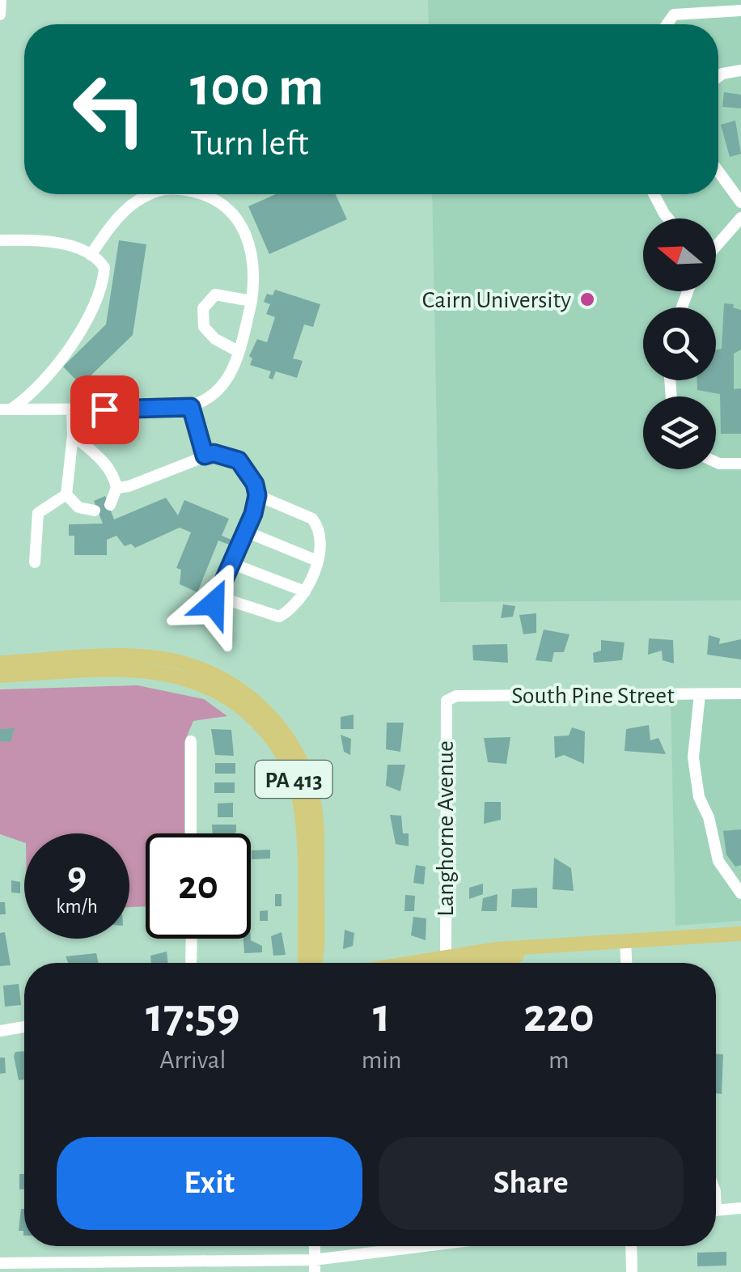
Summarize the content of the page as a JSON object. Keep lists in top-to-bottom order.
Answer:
{
  "streets": {
    "main road": ["PA 413"],
    "street": ["South Pine Street", "Langhorne Avenue"]
  },
  "crossings": [
    ["South Pine Street", "Langhorne Avenue"]
  ],
  "places": ["Cairn University"],
  "north": "left",
  "page": {
    "turn": ["100 m", "Turn left"],
    "speed": "9 km/h",
    "limit": "20",
    "eta": [
      "17:59",
      "Arrival",
      "1",
      "min",
      "220",
      "m"
    ],
    "buttons": ["Exit", "Share"]
  }
}
